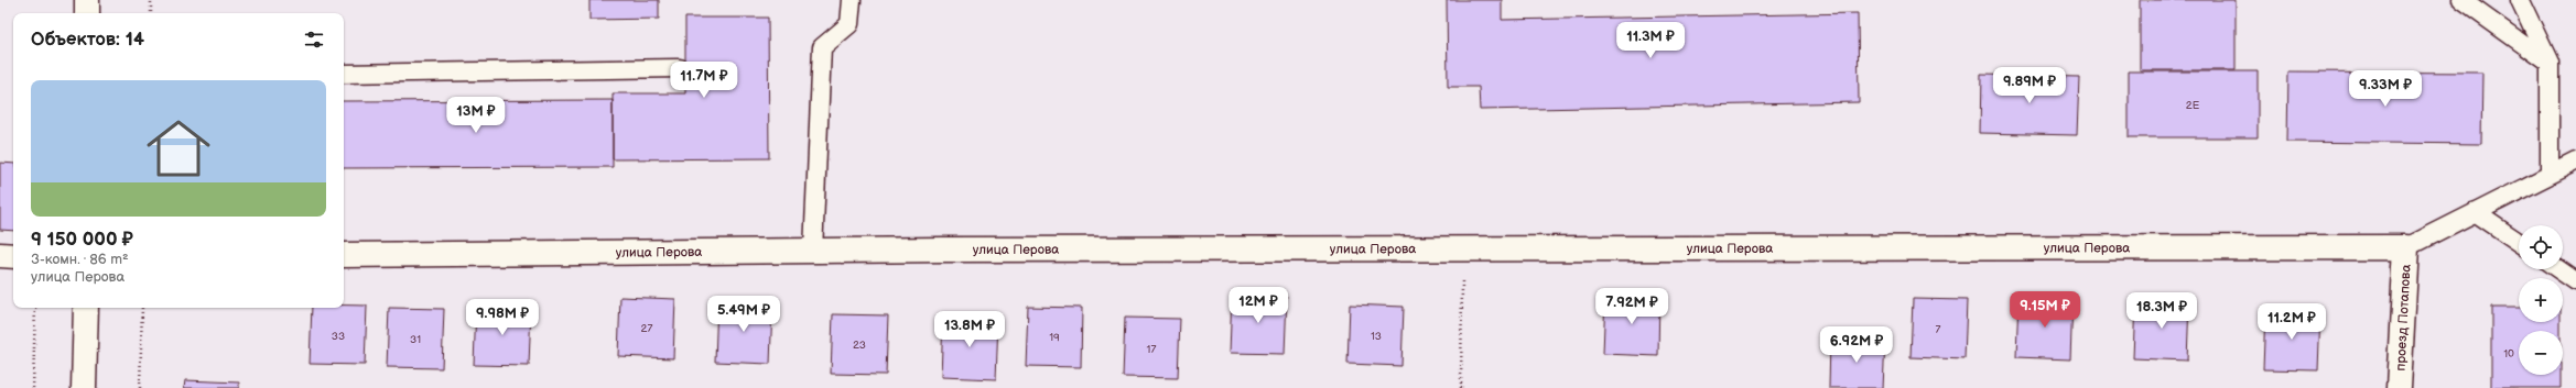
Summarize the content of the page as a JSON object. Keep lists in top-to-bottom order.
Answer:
{
  "streets": {
    "street": ["улица Перова", "проезд Потапова"]
  },
  "crossings": [
    ["улица Перова", "проезд Потапова"]
  ],
  "house_numbers": [
    "2Е",
    "27",
    "7",
    "33",
    "13",
    "19",
    "31",
    "23",
    "17",
    "10"
  ],
  "page": {
    "heading": "Объектов: 14",
    "price": [
      "11.3M ₽",
      "11.7M ₽",
      "9.89M ₽",
      "9.33M ₽",
      "13M ₽",
      "12M ₽",
      "7.92M ₽",
      "9.15M ₽",
      "18.3M ₽",
      "5.49M ₽",
      "9.98M ₽",
      "11.2M ₽",
      "13.8M ₽",
      "6.92M ₽"
    ],
    "list": [
      {
        "name": "9 150 000 ₽",
        "note": "3-комн. · 86 m² · улица Перова"
      }
    ],
    "map_buttons": ["+", "−"]
  }
}
